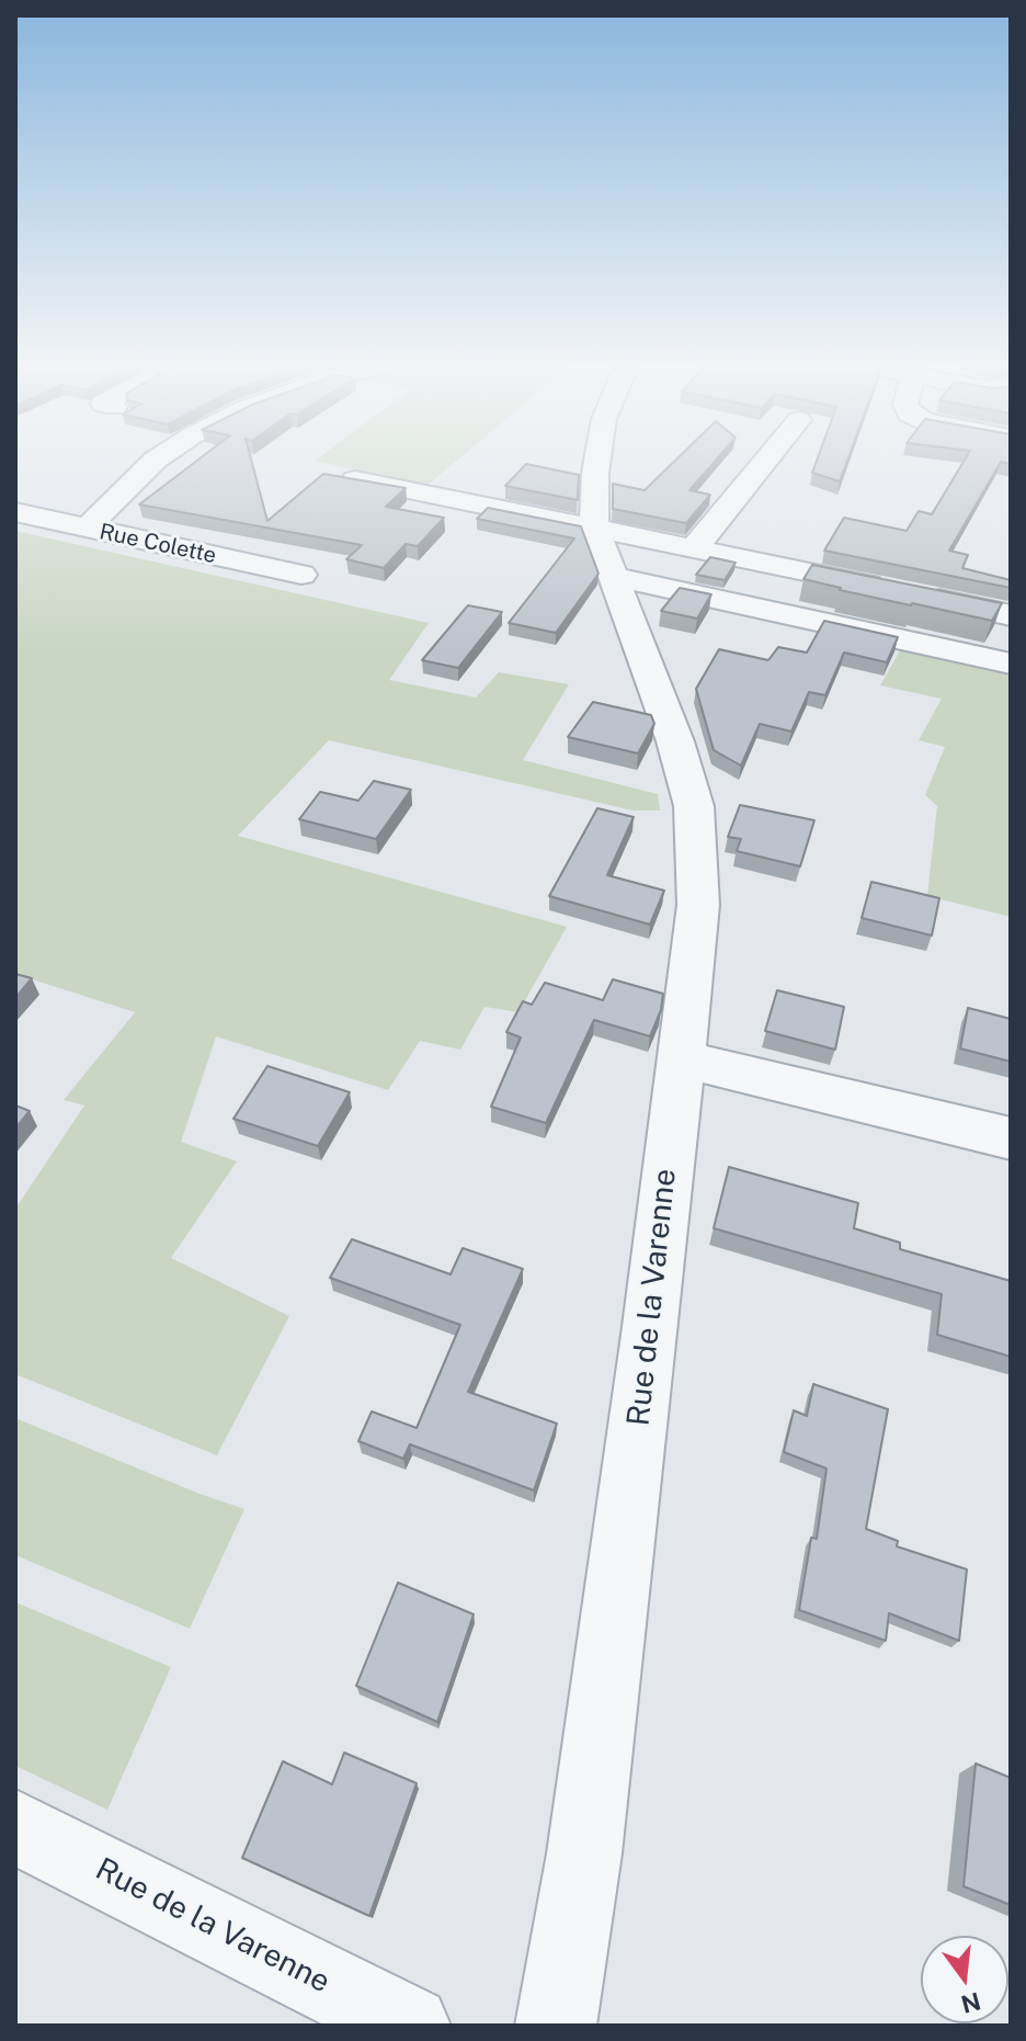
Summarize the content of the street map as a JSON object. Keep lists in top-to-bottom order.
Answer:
{
  "streets": {
    "street": ["Rue Colette", "Rue de la Varenne"]
  },
  "north": "bottom"
}
